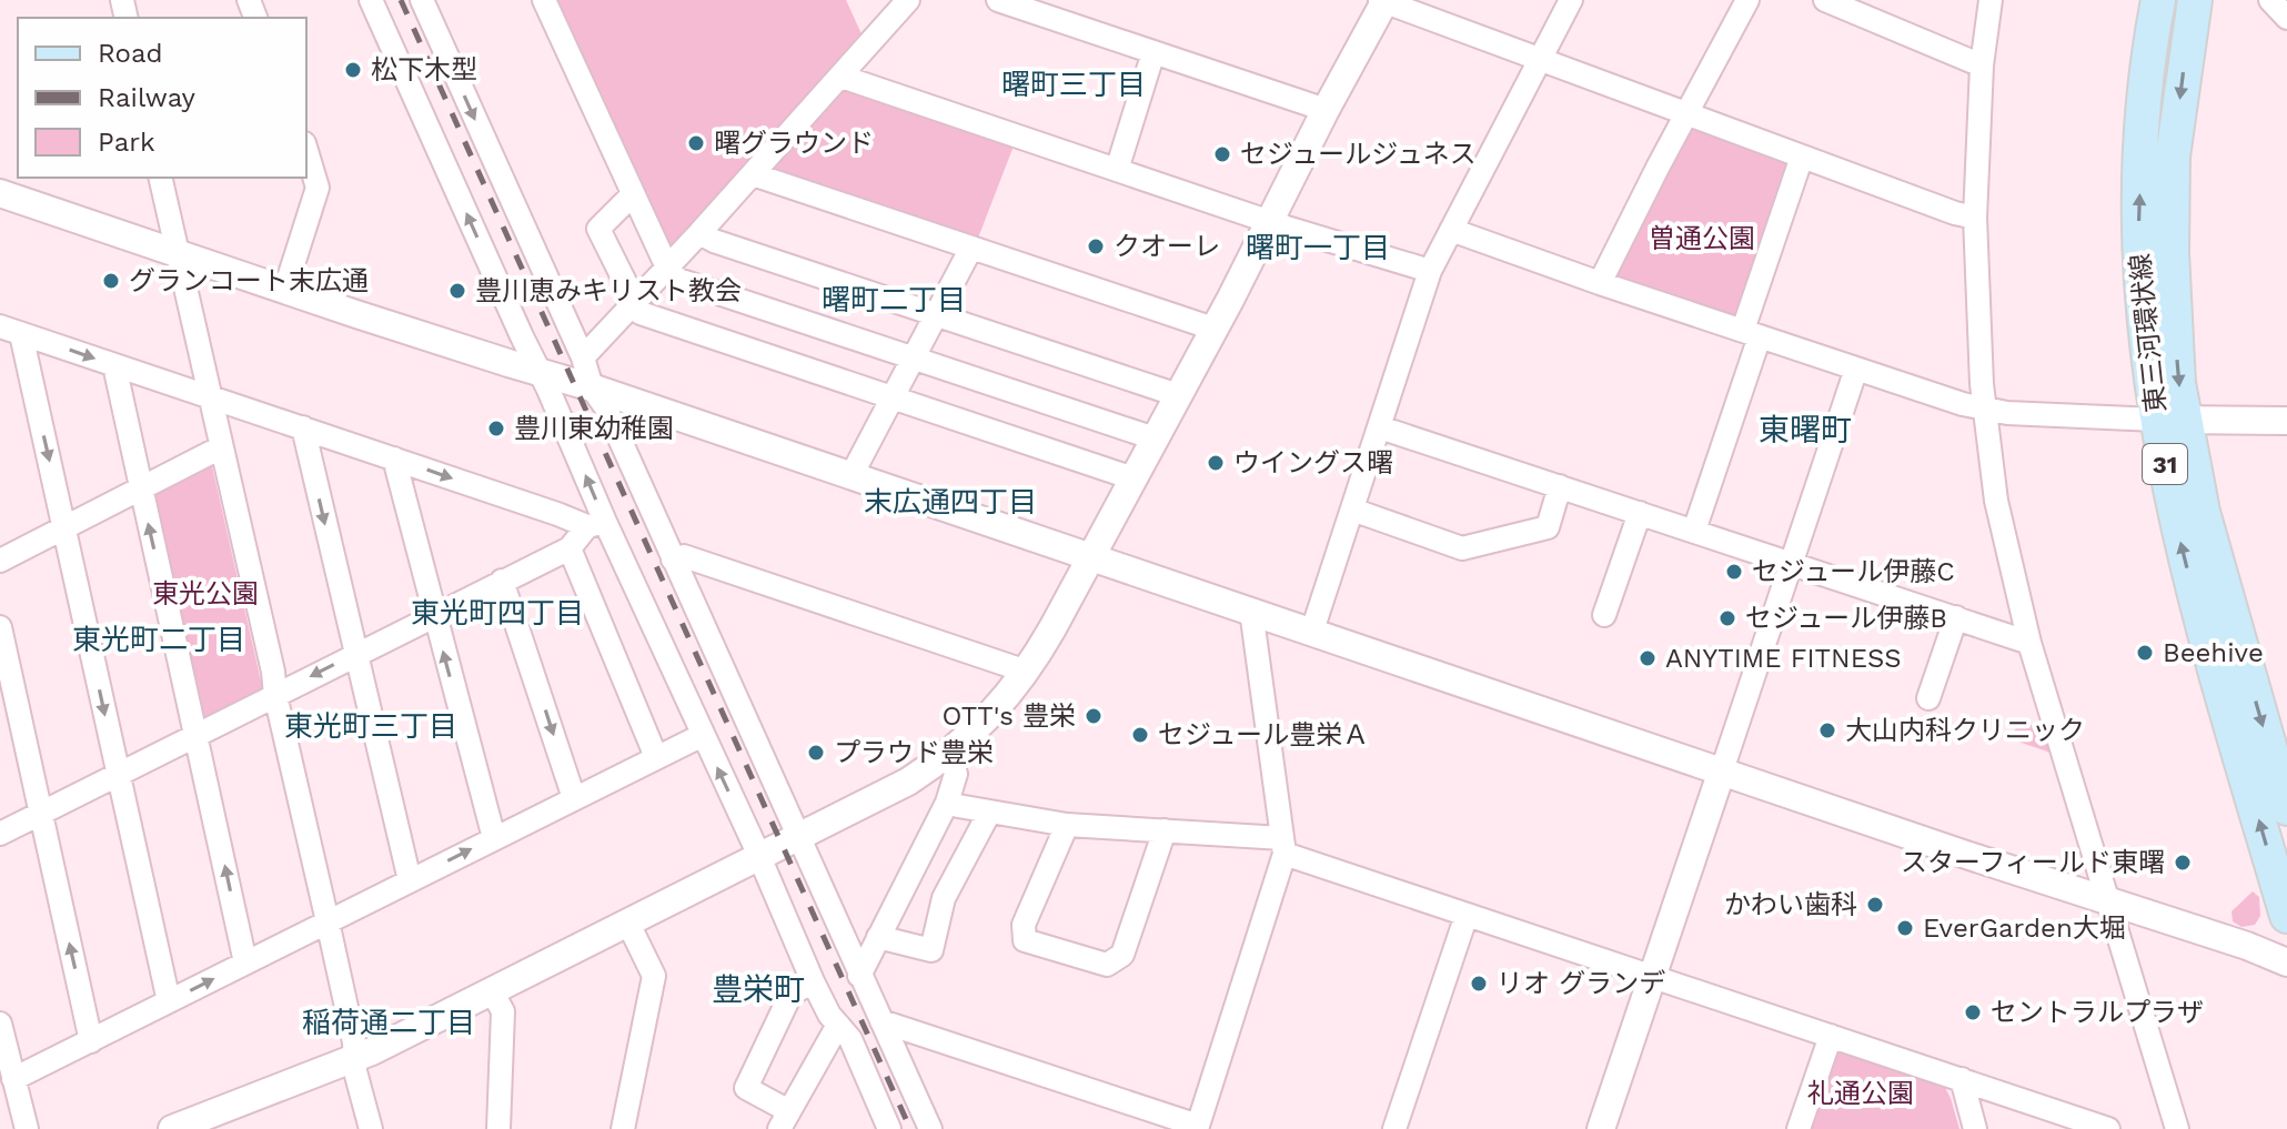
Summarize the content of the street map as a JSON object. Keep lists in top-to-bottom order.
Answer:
{
  "streets": {
    "main road": ["東三河環状線", "31"]
  },
  "districts": [
    "曙町三丁目",
    "曙町一丁目",
    "曙町二丁目",
    "東曙町",
    "末広通四丁目",
    "東光町四丁目",
    "東光町二丁目",
    "東光町三丁目",
    "豊栄町",
    "稲荷通二丁目"
  ],
  "parks": ["曽通公園", "東光公園", "礼通公園"],
  "places": [
    "松下木型",
    "曙グラウンド",
    "セジュールジュネス",
    "クオーレ",
    "グランコート末広通",
    "豊川恵みキリスト教会",
    "豊川東幼稚園",
    "ウイングス曙",
    "セジュール伊藤C",
    "セジュール伊藤B",
    "Beehive",
    "ANYTIME FITNESS",
    "OTT's 豊栄",
    "大山内科クリニック",
    "セジュール豊栄Ａ",
    "プラウド豊栄",
    "スターフィールド東曙",
    "かわい歯科",
    "EverGarden大堀",
    "リオ グランデ",
    "セントラルプラザ"
  ],
  "legend": ["Road", "Railway", "Park"]
}
